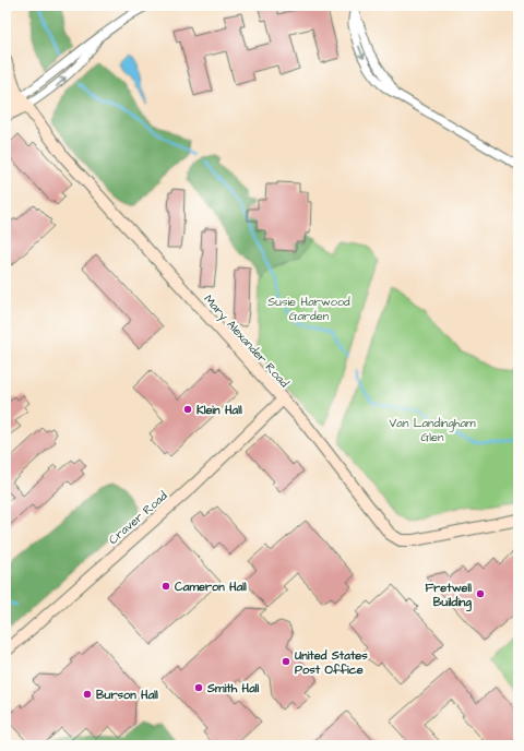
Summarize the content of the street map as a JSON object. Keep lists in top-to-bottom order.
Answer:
{
  "streets": {
    "street": ["Mary Alexander Road", "Craver Road"]
  },
  "crossings": [
    ["Mary Alexander Road", "Craver Road"]
  ],
  "parks": ["Susie Harwood Garden", "Van Landingham Glen"],
  "places": [
    "Klein Hall",
    "Cameron Hall",
    "Fretwell Building",
    "United States Post Office",
    "Smith Hall",
    "Burson Hall"
  ]
}
